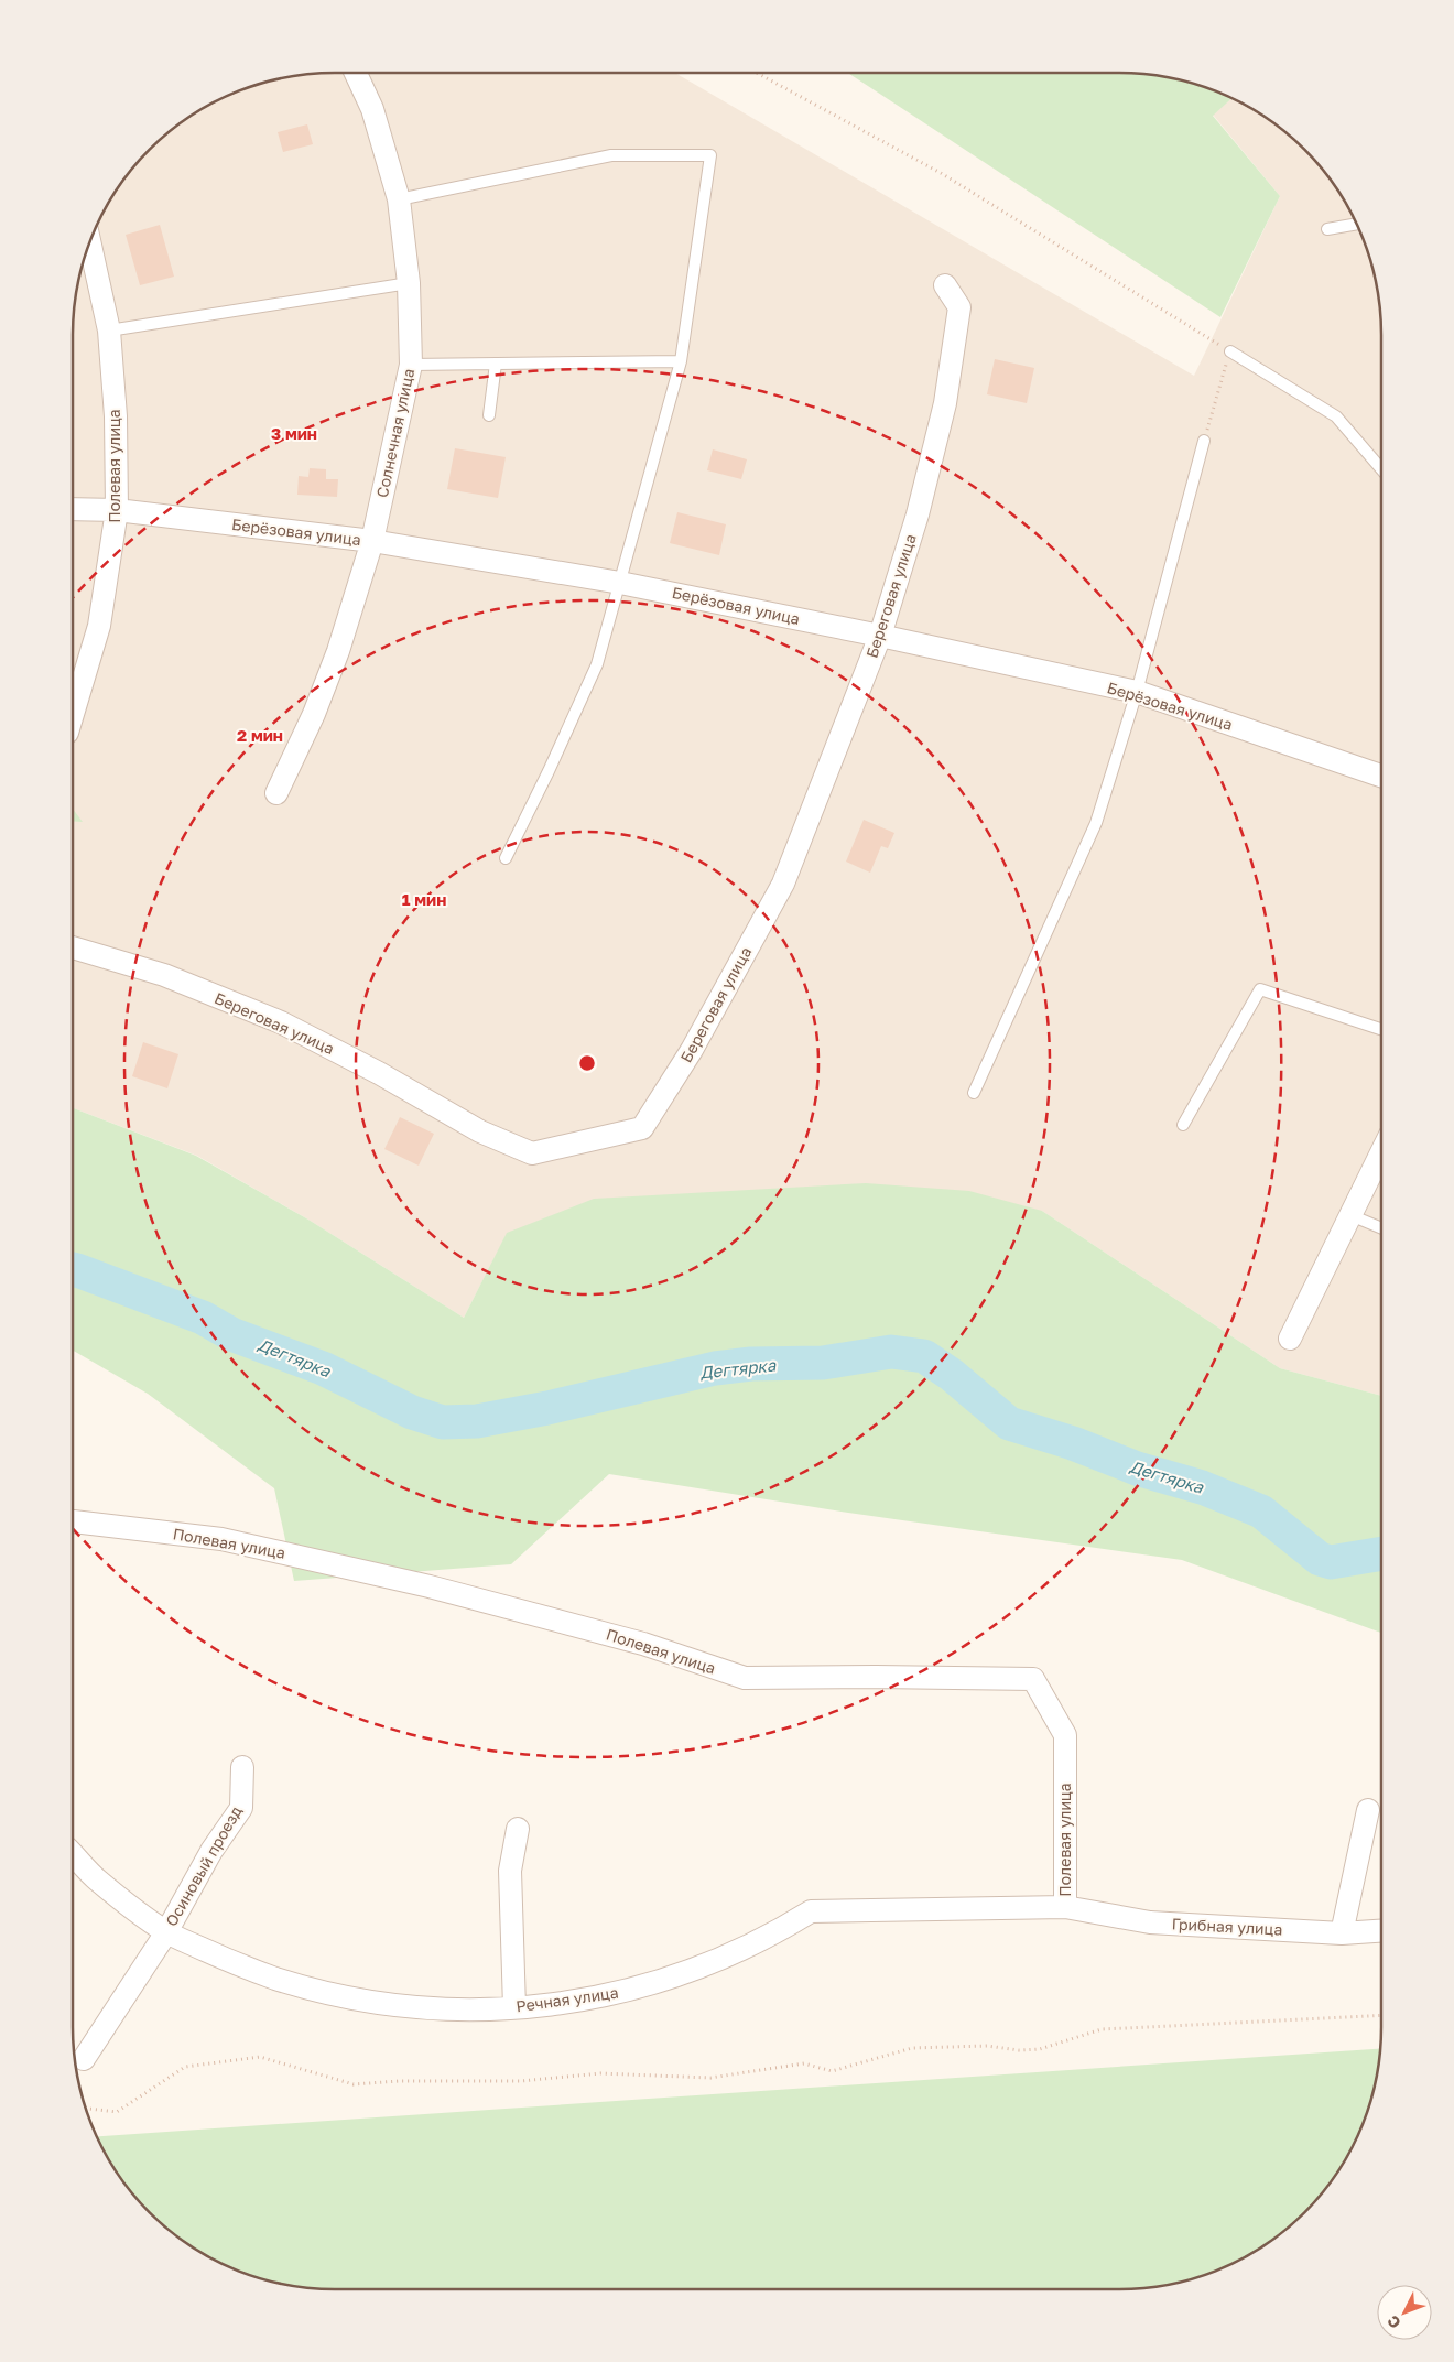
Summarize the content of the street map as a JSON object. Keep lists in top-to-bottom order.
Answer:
{
  "streets": {
    "street": [
      "Солнечная улица",
      "Полевая улица",
      "Берёзовая улица",
      "Береговая улица",
      "Осиновый проезд",
      "Грибная улица",
      "Речная улица"
    ]
  },
  "crossings": [
    ["Солнечная улица", "Берёзовая улица"],
    ["Полевая улица", "Берёзовая улица"],
    ["Полевая улица", "Грибная улица"],
    ["Полевая улица", "Речная улица"],
    ["Берёзовая улица", "Береговая улица"],
    ["Осиновый проезд", "Речная улица"],
    ["Грибная улица", "Речная улица"]
  ],
  "water": ["Дегтярка"],
  "north": "bottom left",
  "rings": ["3 мин", "2 мин", "1 мин"]
}
